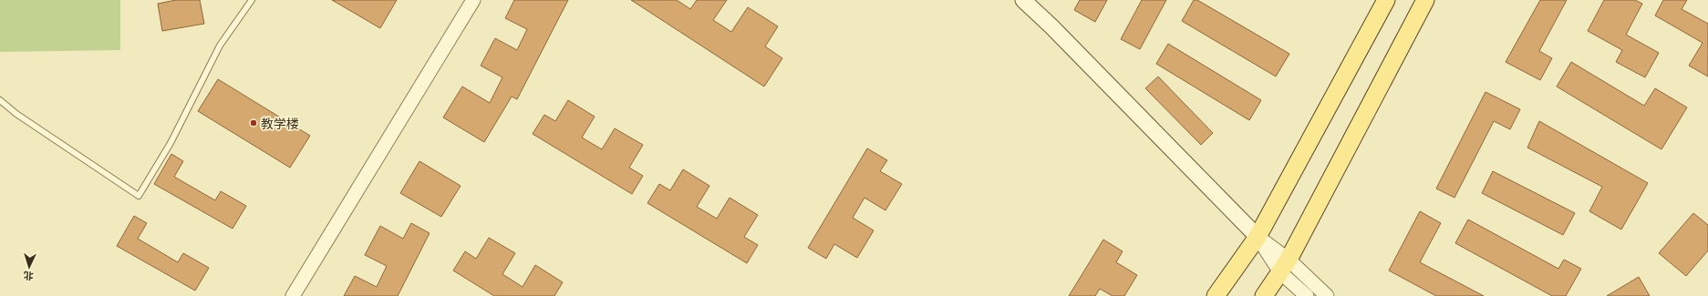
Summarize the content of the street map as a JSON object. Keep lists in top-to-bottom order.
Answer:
{
  "places": ["教学楼"],
  "north": "bottom"
}
